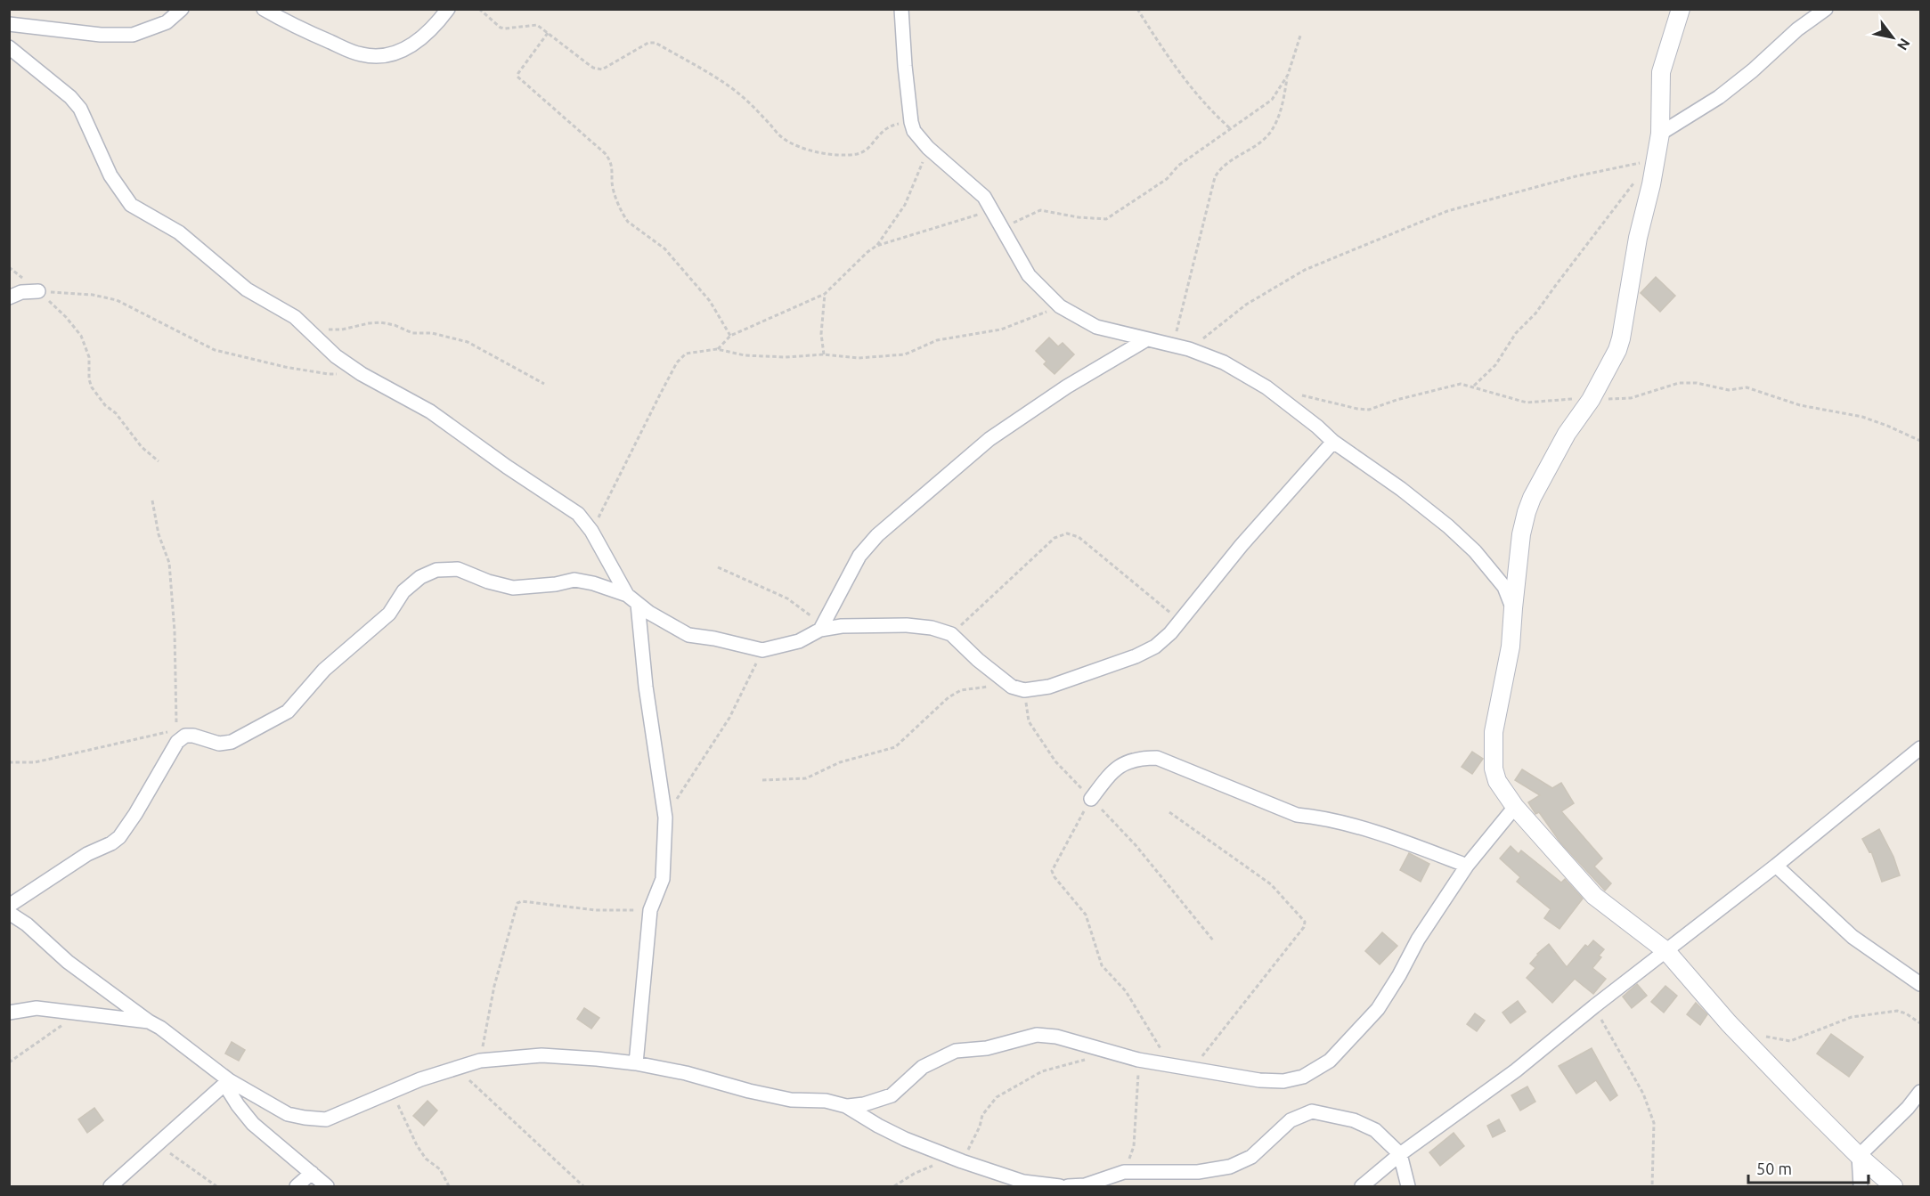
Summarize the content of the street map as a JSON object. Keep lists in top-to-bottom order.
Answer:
{
  "scale_bar": "50 m",
  "north": "bottom right"
}
